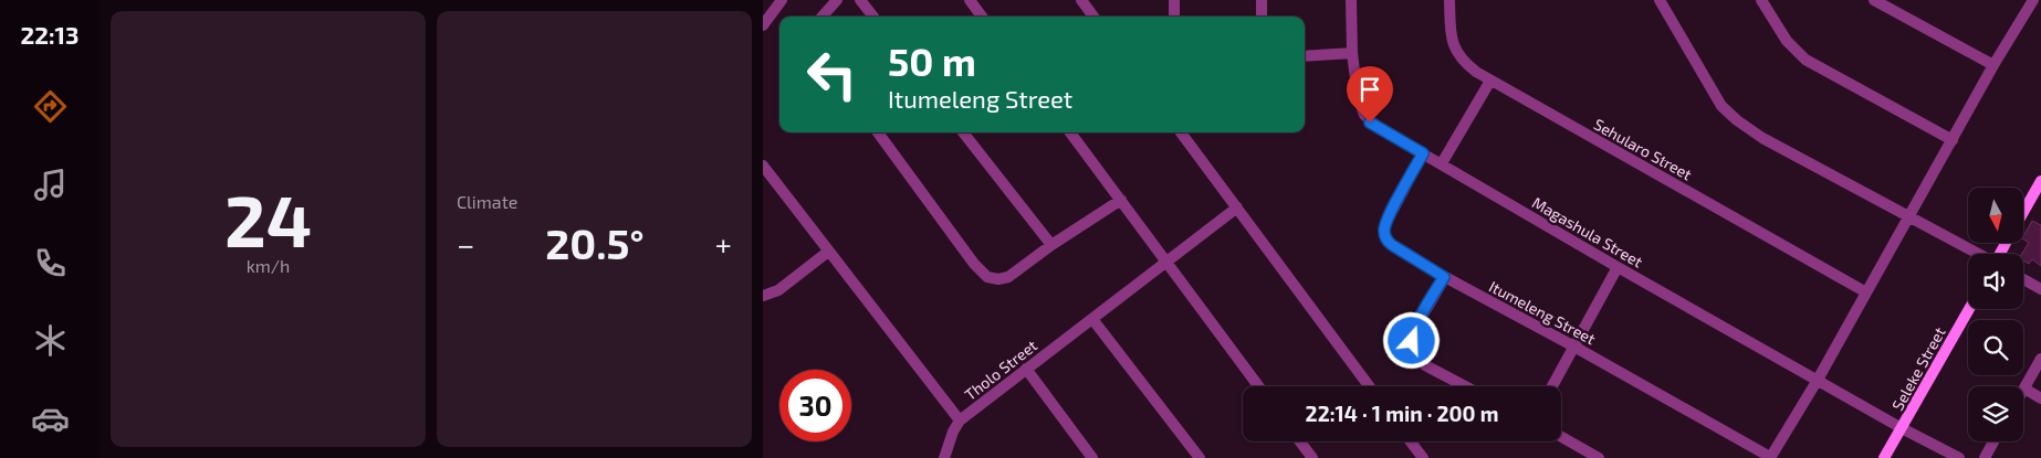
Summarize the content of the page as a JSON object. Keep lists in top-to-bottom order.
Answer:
{
  "streets": {
    "street": [
      "Sehularo Street",
      "Magashula Street",
      "Itumeleng Street",
      "Seleke Street",
      "Tholo Street"
    ]
  },
  "crossings": [
    ["Magashula Street", "Itumeleng Street"],
    ["Magashula Street", "Seleke Street"]
  ],
  "north": "bottom",
  "page": {
    "tabs": "22:13",
    "tile": [
      ["24", "km/h"],
      "Climate"
    ],
    "turn": ["50 m", "Itumeleng Street"],
    "heat": ["−", "20.5°", "+"],
    "limit": "30",
    "trip": "22:14 · 1 min · 200 m"
  }
}
